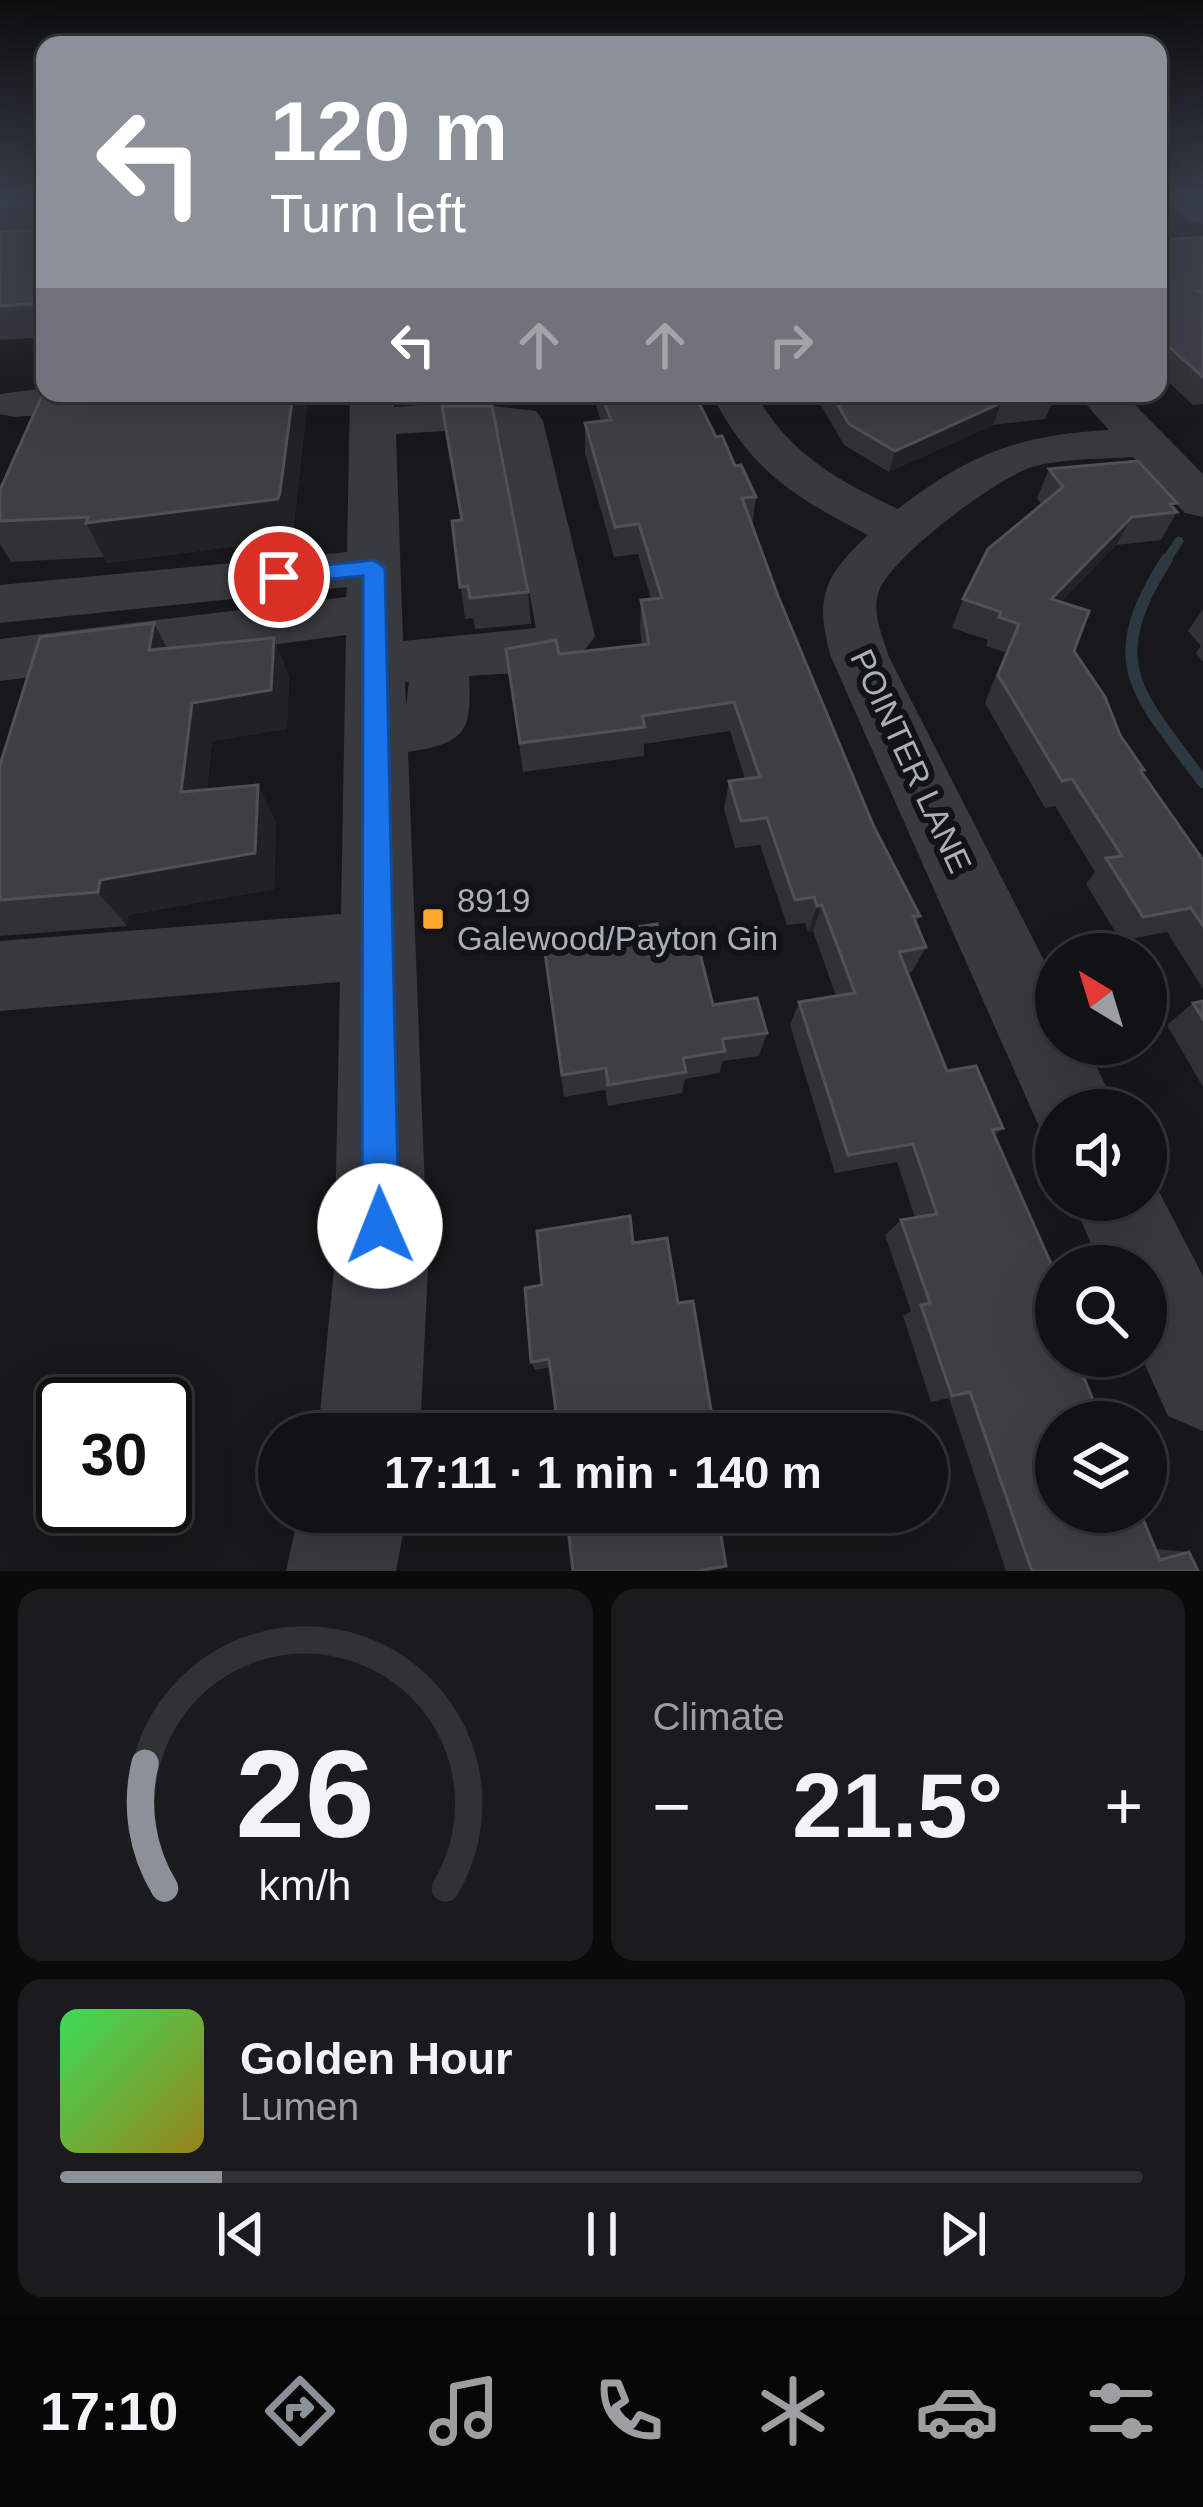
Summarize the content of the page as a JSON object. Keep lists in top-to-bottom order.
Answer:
{
  "streets": {
    "street": ["POINTER LANE"]
  },
  "places": {
    "transit": ["8919 Galewood/Payton Gin"]
  },
  "north": "top left",
  "page": {
    "turn": ["120 m", "Turn left"],
    "limit": "30",
    "trip": "17:11 · 1 min · 140 m",
    "tile": "Climate",
    "heat": ["−", "21.5°", "+"],
    "song": ["Golden Hour", "Lumen"],
    "tabs": "17:10",
    "gauge": ["26", "km/h"]
  }
}
